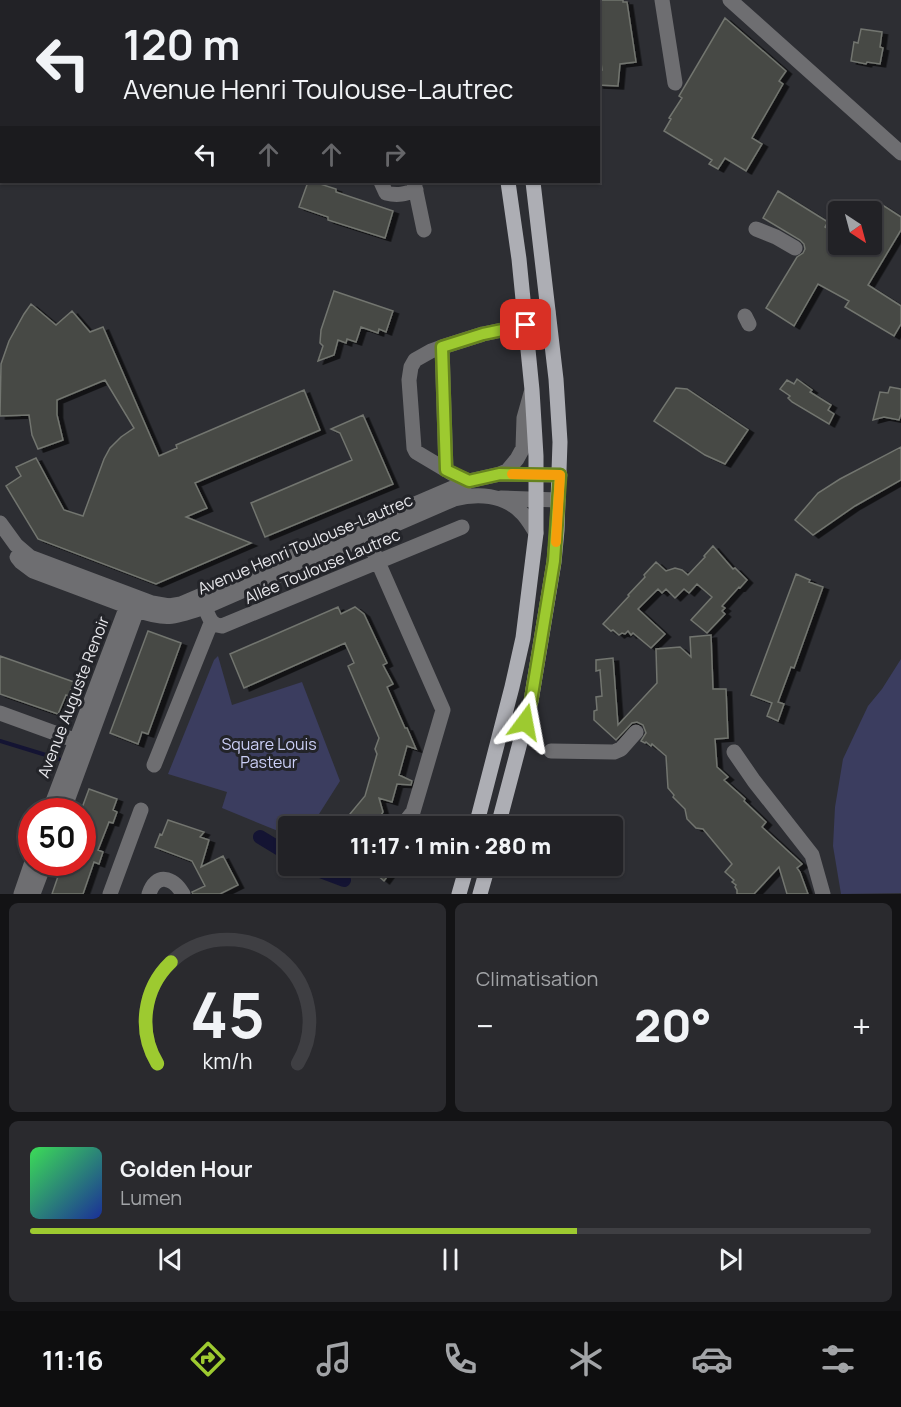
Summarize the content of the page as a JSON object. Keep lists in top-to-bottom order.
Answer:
{
  "streets": {
    "street": ["Avenue Henri Toulouse-Lautrec", "Allée Toulouse Lautrec", "Avenue Auguste Renoir"]
  },
  "crossings": [
    ["Avenue Henri Toulouse-Lautrec", "Avenue Auguste Renoir"]
  ],
  "parks": ["Square Louis Pasteur"],
  "north": "bottom right",
  "page": {
    "turn": ["120 m", "Avenue Henri Toulouse-Lautrec"],
    "limit": "50",
    "trip": "11:17 · 1 min · 280 m",
    "tile": "Climatisation",
    "heat": ["−", "20°", "+"],
    "song": ["Golden Hour", "Lumen"],
    "tabs": "11:16",
    "gauge": ["45", "km/h"]
  }
}
